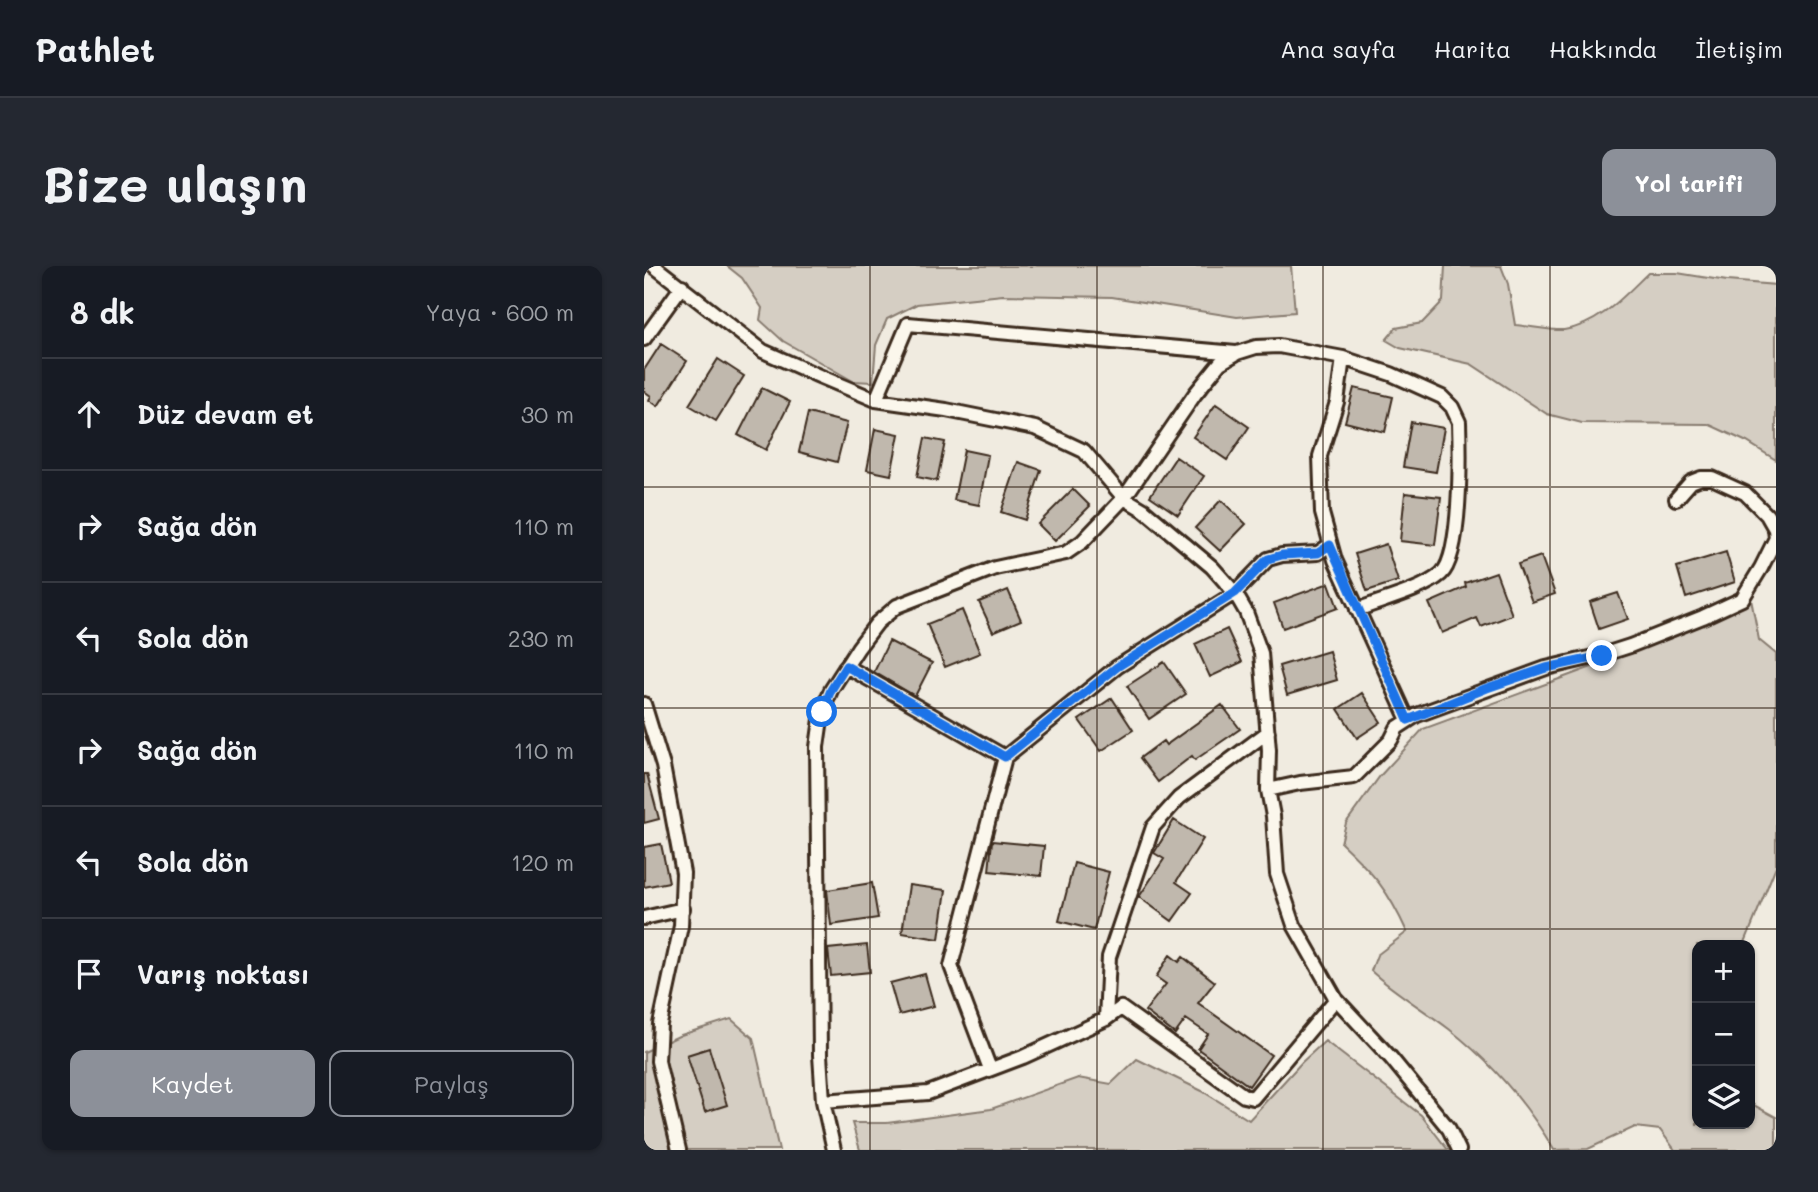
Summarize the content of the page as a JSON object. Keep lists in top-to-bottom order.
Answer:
{
  "page": {
    "header": "Pathlet",
    "nav": [
      "Ana sayfa",
      "Harita",
      "Hakkında",
      "İletişim"
    ],
    "buttons": [
      "Yol tarifi",
      ["Kaydet", "Paylaş"]
    ],
    "title": "Bize ulaşın",
    "heading": ["8 dk", "Yaya · 600 m"],
    "list": [
      ["Düz devam et", "30 m"],
      ["Sağa dön", "110 m"],
      ["Sola dön", "230 m"],
      ["Sağa dön", "110 m"],
      ["Sola dön", "120 m"],
      "Varış noktası"
    ],
    "map_buttons": ["+", "−"]
  }
}
